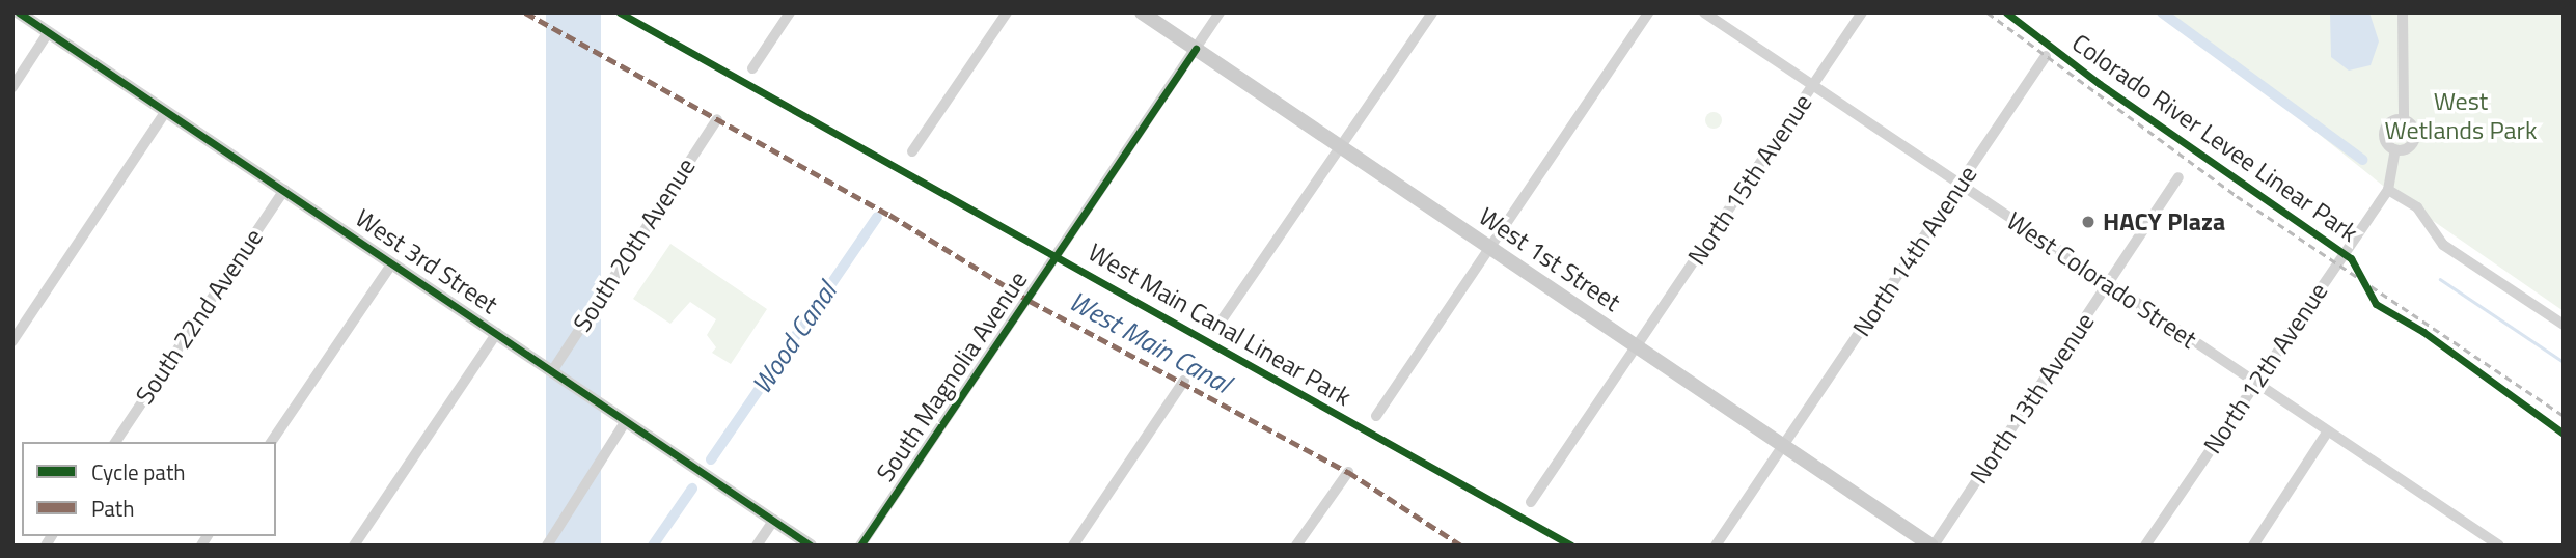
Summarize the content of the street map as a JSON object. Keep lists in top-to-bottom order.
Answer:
{
  "streets": {
    "main road": ["West 1st Street"],
    "street": [
      "North 15th Avenue",
      "South 20th Avenue",
      "North 14th Avenue",
      "West 3rd Street",
      "West Colorado Street",
      "South 22nd Avenue",
      "North 12th Avenue",
      "South Magnolia Avenue",
      "North 13th Avenue"
    ],
    "cycle path": ["Colorado River Levee Linear Park", "West Main Canal Linear Park"]
  },
  "crossings": [
    ["North 15th Avenue", "West 1st Street"],
    ["North 15th Avenue", "West Colorado Street"],
    ["South 20th Avenue", "West 3rd Street"],
    ["North 14th Avenue", "West 1st Street"],
    ["North 14th Avenue", "West Colorado Street"],
    ["West 1st Street", "South Magnolia Avenue"],
    ["West 1st Street", "North 13th Avenue"],
    ["West 3rd Street", "South 22nd Avenue"],
    ["West Colorado Street", "North 12th Avenue"],
    ["West Colorado Street", "North 13th Avenue"]
  ],
  "water": ["Wood Canal", "West Main Canal"],
  "parks": ["West Wetlands Park"],
  "places": ["HACY Plaza"],
  "legend": ["Cycle path", "Path"]
}
